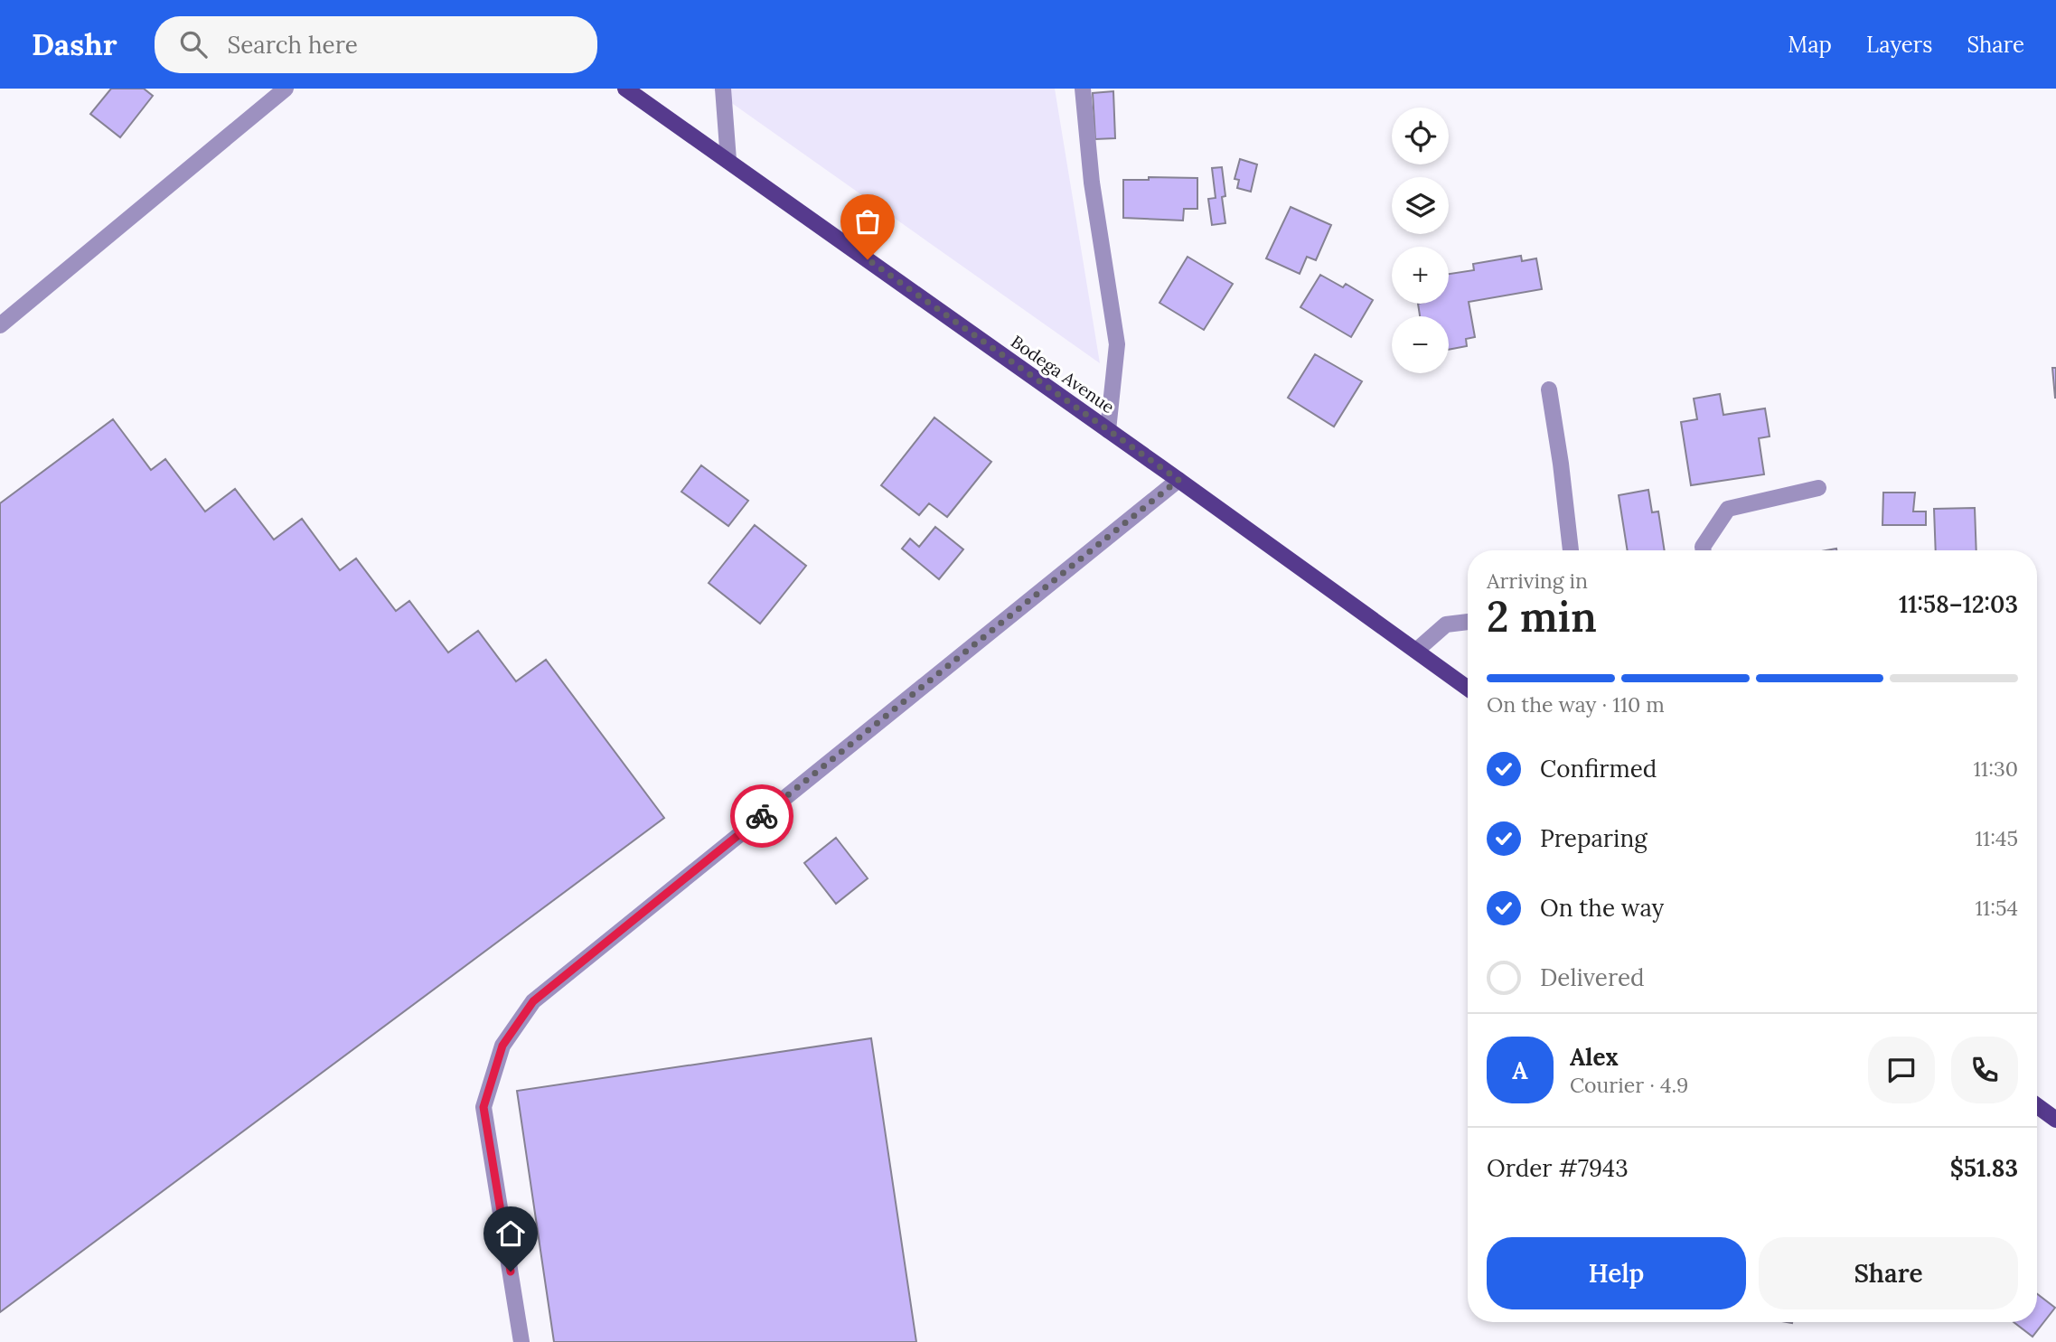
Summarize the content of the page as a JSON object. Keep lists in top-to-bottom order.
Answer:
{
  "streets": {
    "main road": ["Bodega Avenue"]
  },
  "page": {
    "header": "Dashr",
    "search": "Search here",
    "nav": ["Map", "Layers", "Share"],
    "map_buttons": ["+", "−"],
    "heading": ["2 min", "Arriving in", "11:58–12:03"],
    "panel": [
      "Alex",
      "Courier · 4.9",
      "Order #7943",
      "$51.83"
    ],
    "bar": "On the way · 110 m",
    "list": [
      ["Confirmed", "11:30"],
      ["Preparing", "11:45"],
      ["On the way", "11:54"],
      "Delivered"
    ],
    "round": "A",
    "buttons": ["Help", "Share"]
  }
}
